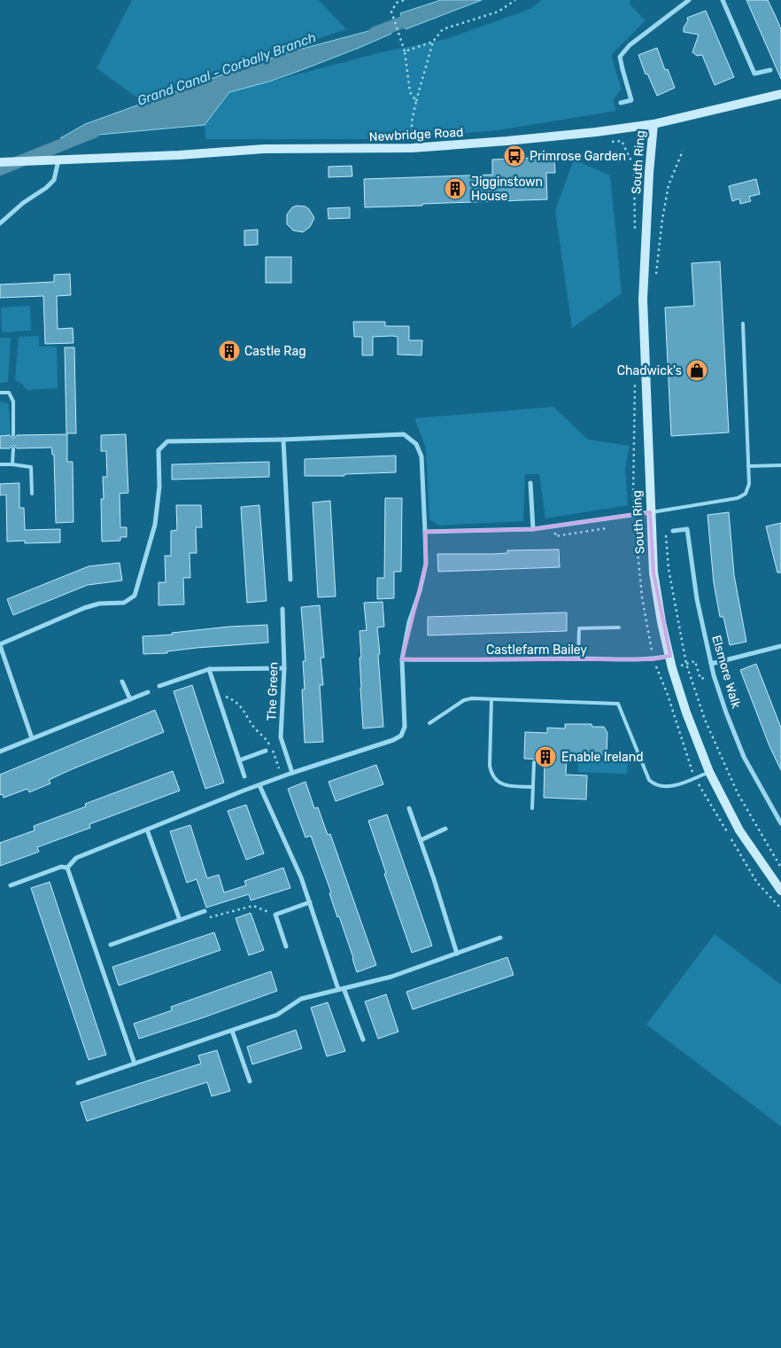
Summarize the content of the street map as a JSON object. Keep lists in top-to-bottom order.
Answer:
{
  "streets": {
    "main road": ["Newbridge Road", "South Ring"],
    "street": ["Castlefarm Bailey", "Elsmore Walk", "The Green"]
  },
  "crossings": [
    ["Newbridge Road", "South Ring"],
    ["South Ring", "Castlefarm Bailey"]
  ],
  "water": ["Grand Canal - Corbally Branch"],
  "places": {
    "bus stop": ["Primrose Garden"],
    "building": ["Jigginstown House", "Castle Rag", "Enable Ireland"],
    "shop": ["Chadwick's"]
  }
}
